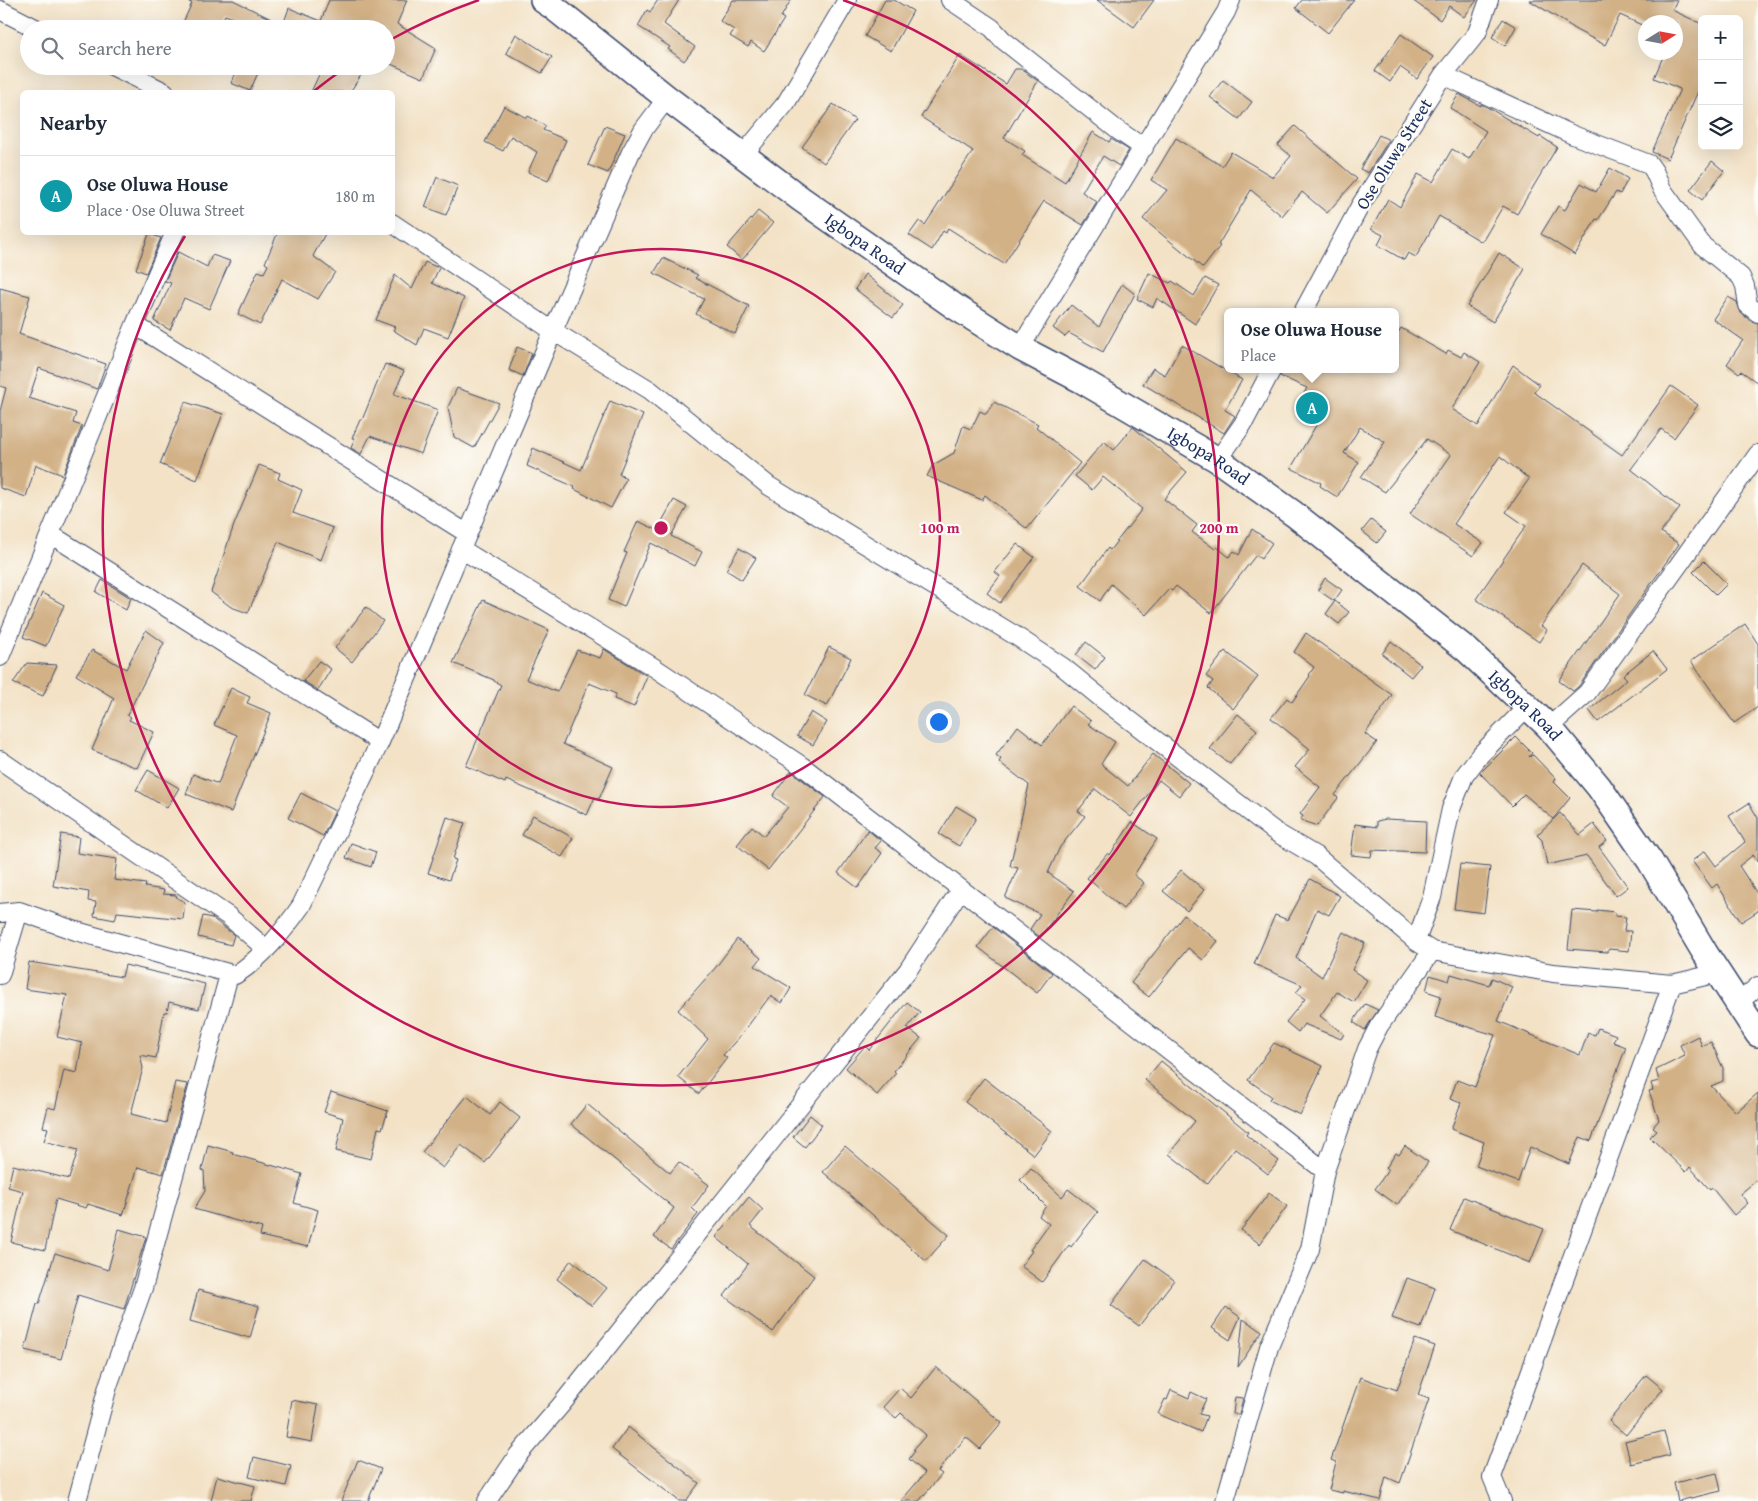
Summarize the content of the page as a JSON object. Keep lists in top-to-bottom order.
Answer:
{
  "streets": {
    "street": ["Ose Oluwa Street", "Igbopa Road"]
  },
  "north": "right",
  "page": {
    "map_buttons": ["+", "−"],
    "search": "Search here",
    "heading": "Nearby",
    "list": [
      {
        "mark": "A",
        "name": "Ose Oluwa House",
        "note": "Place · Ose Oluwa Street",
        "value": "180 m"
      }
    ],
    "popup": ["Ose Oluwa House", "Place"],
    "pins": "A"
  },
  "rings": ["100 m", "200 m"]
}
